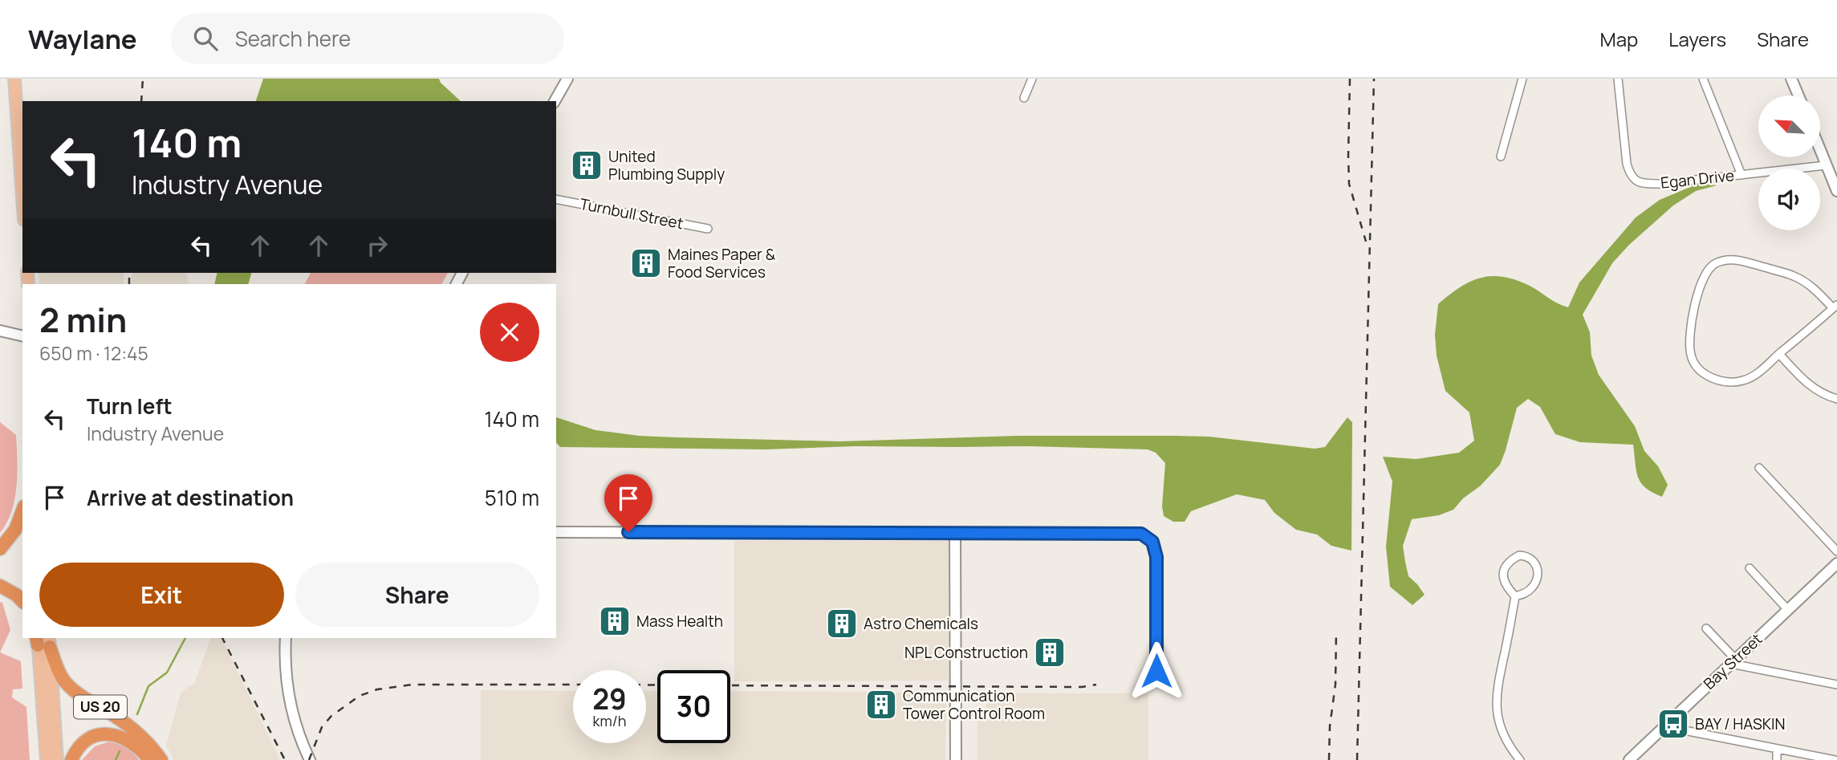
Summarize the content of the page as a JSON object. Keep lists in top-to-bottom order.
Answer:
{
  "streets": {
    "highway": ["US 20"],
    "street": ["Egan Drive", "Turnbull Street", "Bay Street"]
  },
  "places": {
    "building": [
      "United Plumbing Supply",
      "Maines Paper & Food Services",
      "Mass Health",
      "Astro Chemicals",
      "NPL Construction",
      "Communication Tower Control Room"
    ],
    "bus stop": ["BAY / HASKIN"]
  },
  "north": "top left",
  "page": {
    "header": "Waylane",
    "search": "Search here",
    "nav": ["Map", "Layers", "Share"],
    "turn": ["140 m", "Industry Avenue"],
    "heading": ["2 min", "650 m · 12:45"],
    "list": [
      {
        "name": "Turn left",
        "note": "Industry Avenue",
        "value": "140 m"
      },
      {
        "name": "Arrive at destination",
        "value": "510 m"
      }
    ],
    "buttons": ["Exit", "Share"],
    "speed": "29 km/h",
    "limit": "30"
  }
}
